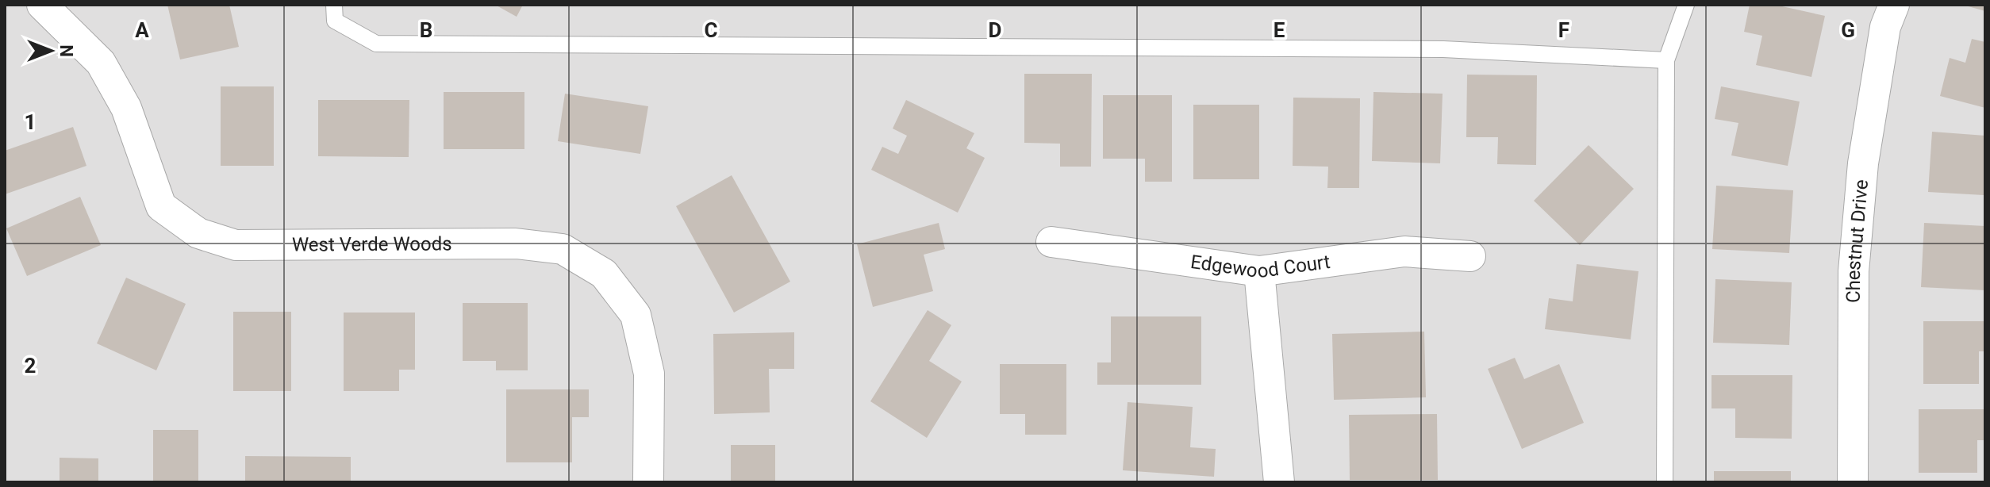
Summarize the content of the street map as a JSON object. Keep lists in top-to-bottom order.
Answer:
{
  "streets": {
    "street": ["Chestnut Drive", "West Verde Woods", "Edgewood Court"]
  },
  "north": "right",
  "grid": {
    "columns": [
      "A",
      "B",
      "C",
      "D",
      "E",
      "F",
      "G"
    ],
    "rows": ["1", "2"]
  }
}
